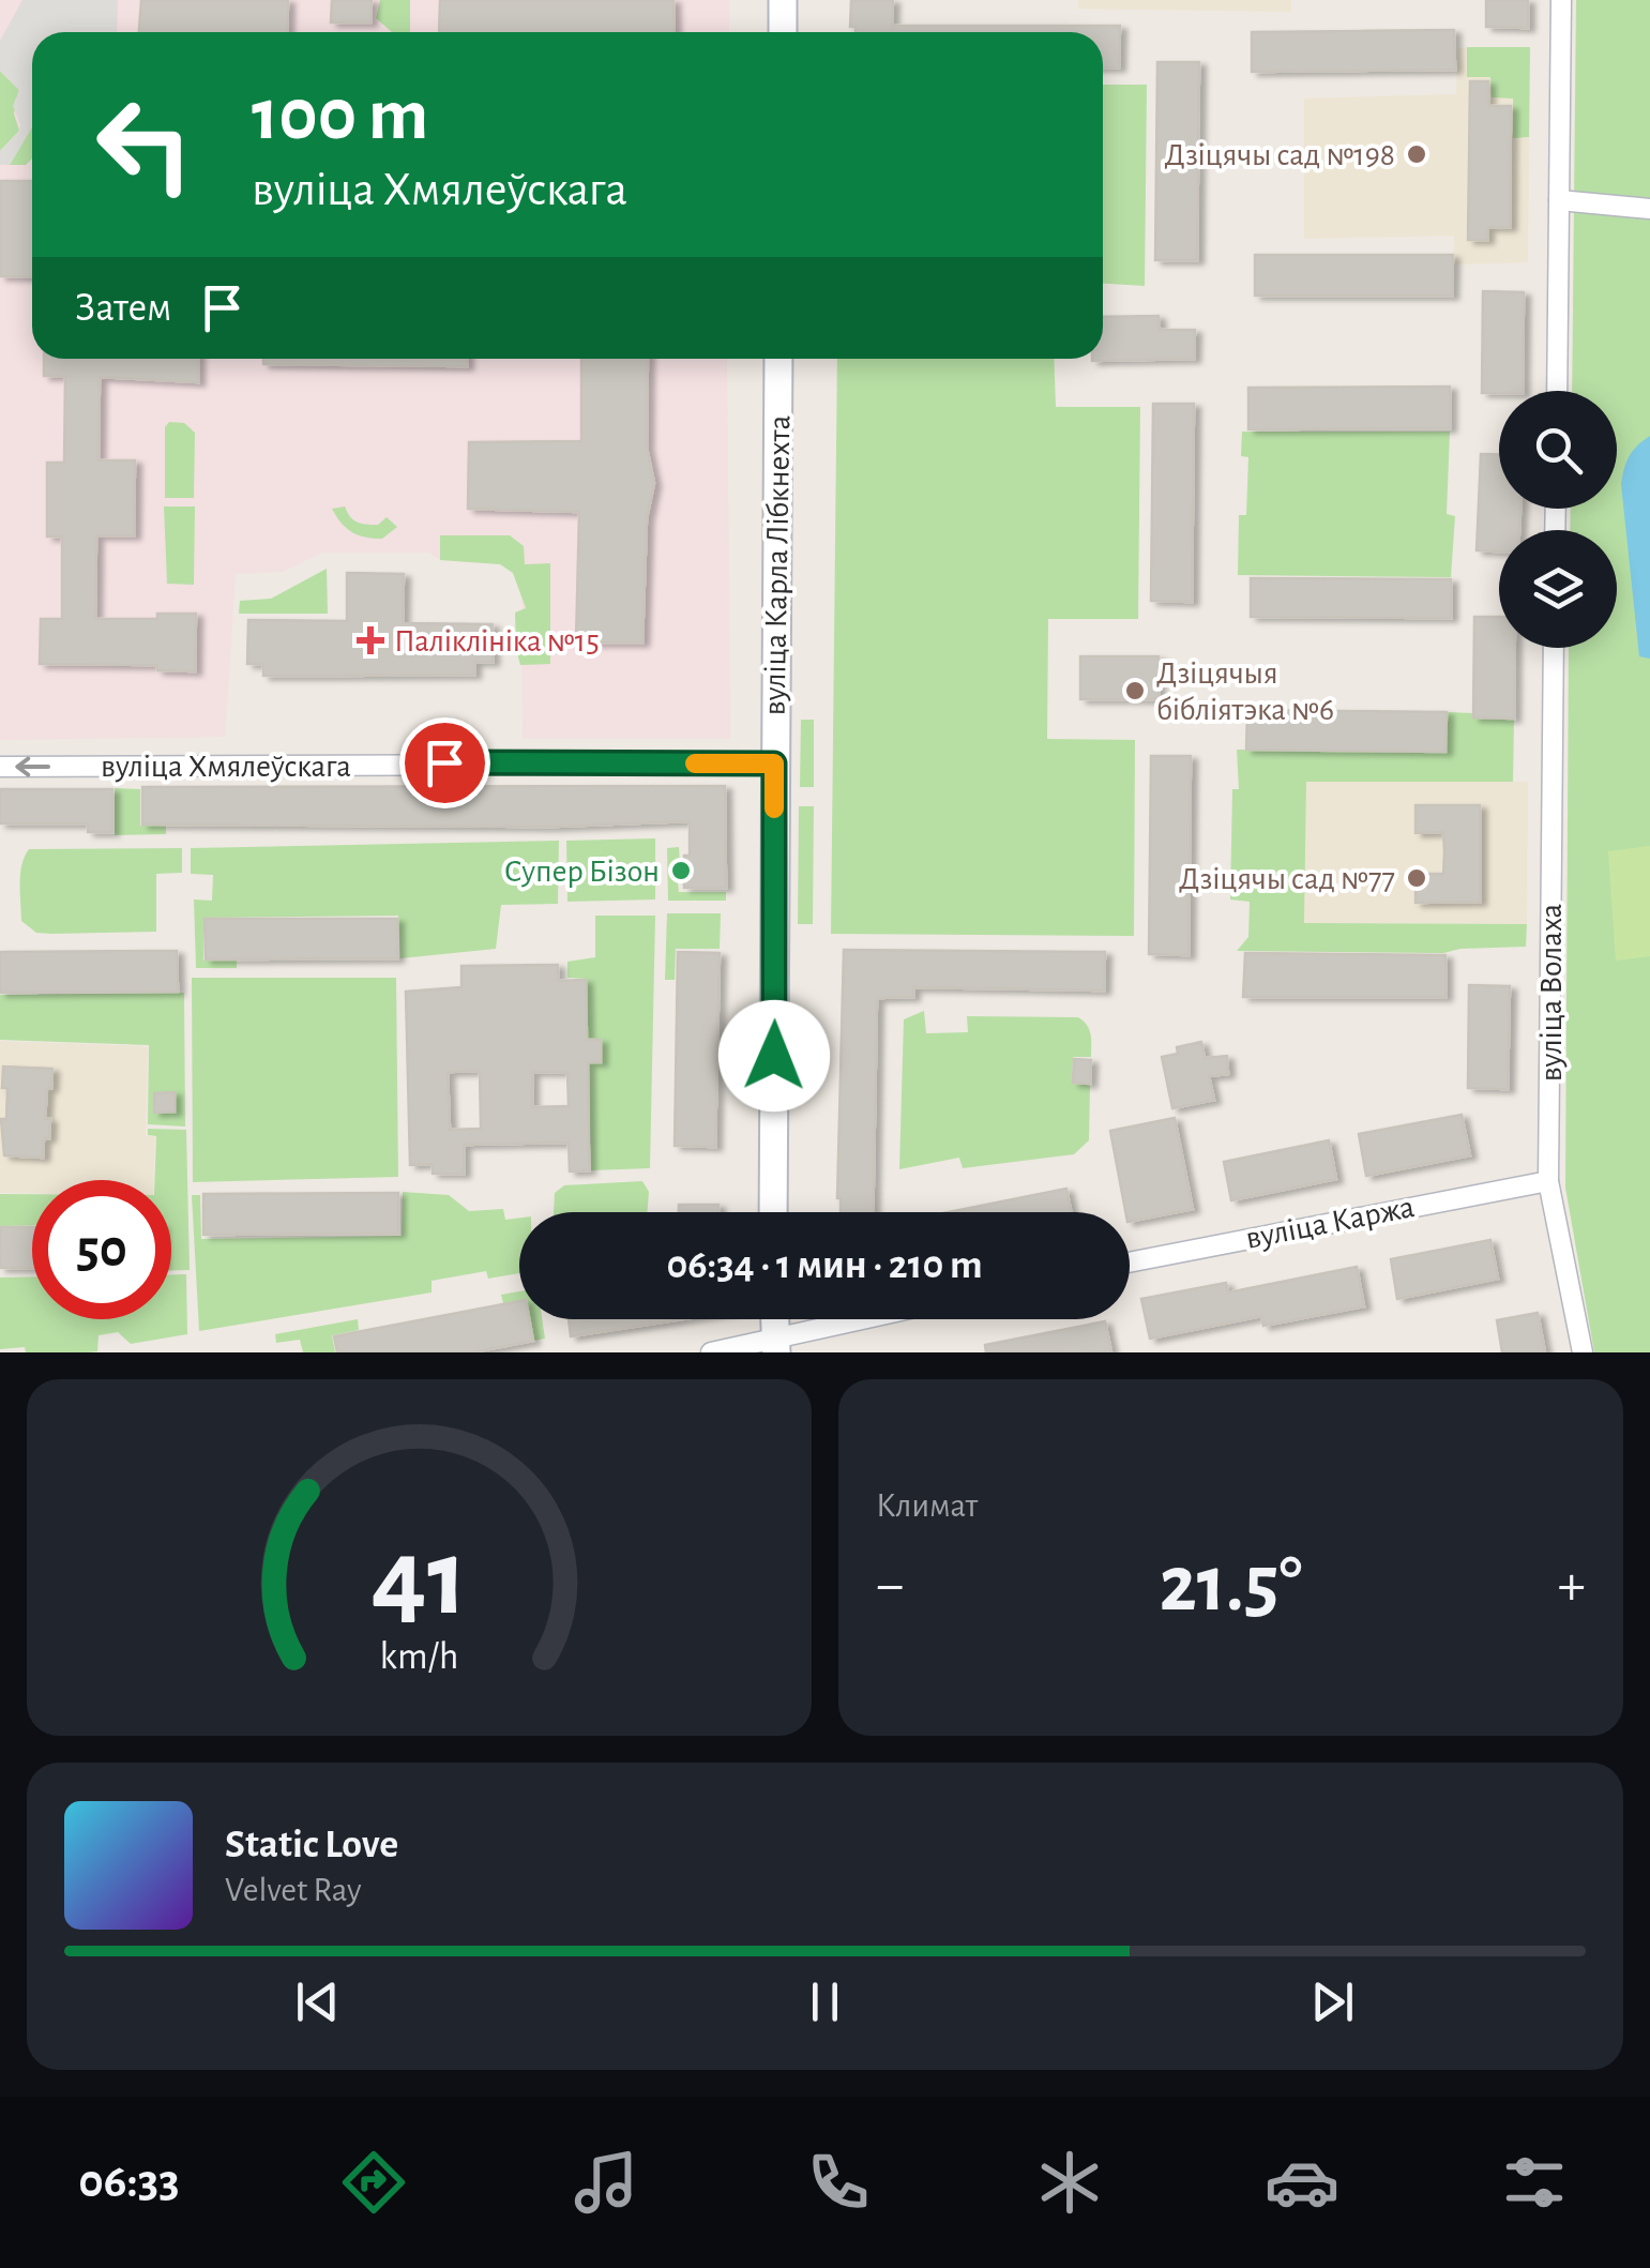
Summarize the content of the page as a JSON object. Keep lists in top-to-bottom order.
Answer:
{
  "streets": {
    "main road": ["вуліца Карла Лібкнехта"],
    "street": ["вуліца Хмялеўскага", "вуліца Волаха", "вуліца Каржа"]
  },
  "crossings": [
    ["вуліца Карла Лібкнехта", "вуліца Хмялеўскага"],
    ["вуліца Волаха", "вуліца Каржа"]
  ],
  "one_way": ["вуліца Хмялеўскага"],
  "places": {
    "other": [
      "Дзіцячы сад №198",
      "Дзіцячыя бібліятэка №6",
      "Супер Бізон",
      "Дзіцячы сад №77"
    ],
    "health": ["Паліклініка №15"]
  },
  "page": {
    "turn": ["100 m", "вуліца Хмялеўскага"],
    "then": "Затем",
    "limit": "50",
    "trip": "06:34 · 1 мин · 210 m",
    "tile": "Климат",
    "heat": ["−", "21.5°", "+"],
    "song": ["Static Love", "Velvet Ray"],
    "tabs": "06:33",
    "gauge": ["41", "km/h"]
  }
}
